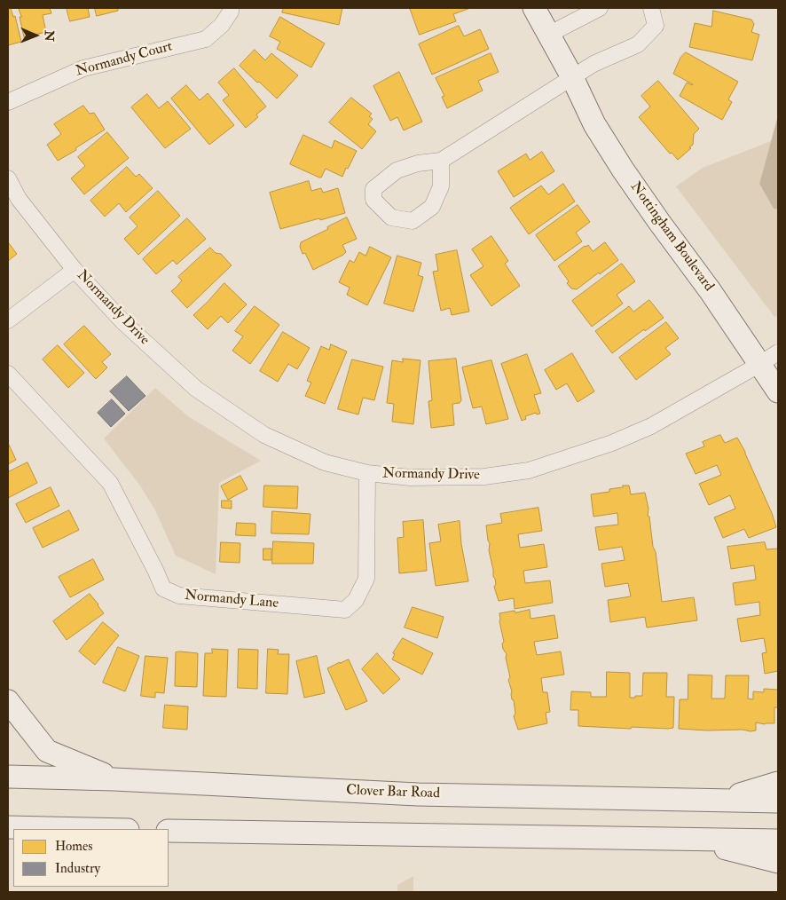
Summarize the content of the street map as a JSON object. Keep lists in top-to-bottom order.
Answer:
{
  "streets": {
    "main road": ["Nottingham Boulevard", "Clover Bar Road"],
    "street": ["Normandy Court", "Normandy Drive", "Normandy Lane"]
  },
  "crossings": [
    ["Nottingham Boulevard", "Normandy Drive"],
    ["Normandy Drive", "Normandy Lane"]
  ],
  "legend": ["Homes", "Industry"],
  "north": "right"
}
